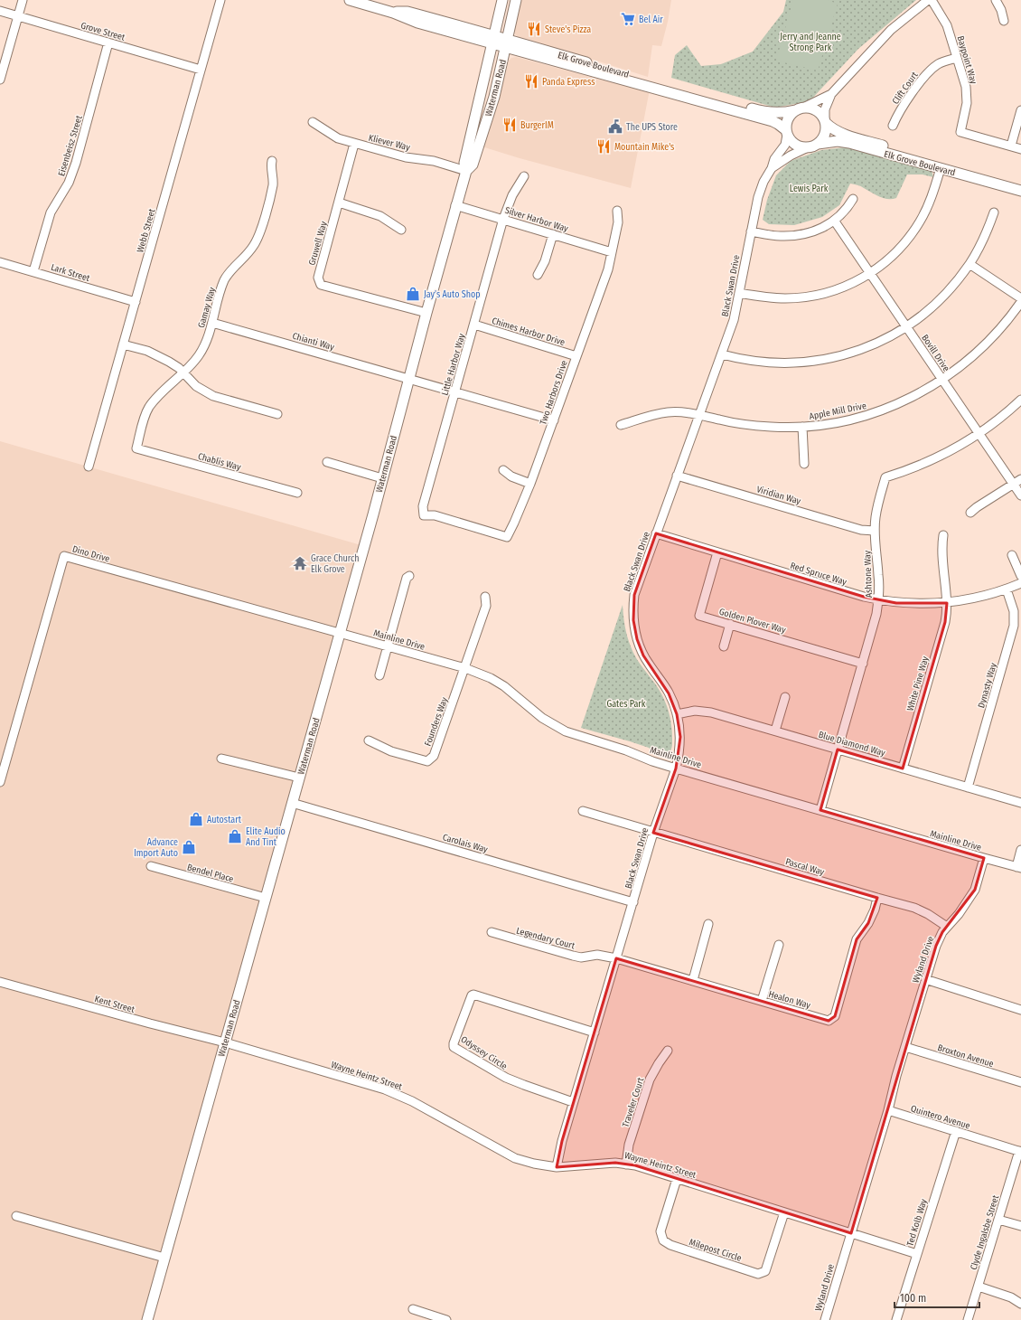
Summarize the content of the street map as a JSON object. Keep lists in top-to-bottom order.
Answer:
{
  "streets": {
    "main road": ["Elk Grove Boulevard", "Waterman Road"],
    "street": [
      "Grove Street",
      "Baypoint Way",
      "Clift Court",
      "Kliever Way",
      "Eisenbeisz Street",
      "Silver Harbor Way",
      "Webb Street",
      "Gruwell Way",
      "Lark Street",
      "Black Swan Drive",
      "Gamay Way",
      "Chimes Harbor Drive",
      "Chianti Way",
      "Bovill Drive",
      "Little Harbor Way",
      "Two Harbors Drive",
      "Apple Mill Drive",
      "Chablis Way",
      "Viridian Way",
      "Dino Drive",
      "Red Spruce Way",
      "Ashtone Way",
      "Golden Plover Way",
      "Mainline Drive",
      "White Pine Way",
      "Dynasty Way",
      "Founders Way",
      "Blue Diamond Way",
      "Carolais Way",
      "Pascal Way",
      "Bendel Place",
      "Legendary Court",
      "Wyland Drive",
      "Healon Way",
      "Kent Street",
      "Odyssey Circle",
      "Broxton Avenue",
      "Wayne Heintz Street",
      "Traveler Court",
      "Quintero Avenue",
      "Ted Kolb Way",
      "Clyde Ingalsbe Street",
      "Milepost Circle"
    ]
  },
  "crossings": [
    ["Grove Street", "Eisenbeisz Street"],
    ["Grove Street", "Webb Street"],
    ["Baypoint Way", "Clift Court"],
    ["Elk Grove Boulevard", "Waterman Road"],
    ["Elk Grove Boulevard", "Black Swan Drive"],
    ["Waterman Road", "Kliever Way"],
    ["Waterman Road", "Silver Harbor Way"],
    ["Waterman Road", "Gruwell Way"],
    ["Waterman Road", "Chianti Way"],
    ["Waterman Road", "Dino Drive"],
    ["Waterman Road", "Mainline Drive"],
    ["Waterman Road", "Carolais Way"],
    ["Waterman Road", "Bendel Place"],
    ["Waterman Road", "Kent Street"],
    ["Waterman Road", "Wayne Heintz Street"],
    ["Kliever Way", "Gruwell Way"],
    ["Eisenbeisz Street", "Lark Street"],
    ["Silver Harbor Way", "Little Harbor Way"],
    ["Silver Harbor Way", "Two Harbors Drive"],
    ["Webb Street", "Lark Street"],
    ["Black Swan Drive", "Apple Mill Drive"],
    ["Black Swan Drive", "Viridian Way"],
    ["Black Swan Drive", "Red Spruce Way"],
    ["Black Swan Drive", "Mainline Drive"],
    ["Black Swan Drive", "Blue Diamond Way"],
    ["Black Swan Drive", "Carolais Way"],
    ["Black Swan Drive", "Pascal Way"],
    ["Black Swan Drive", "Legendary Court"],
    ["Black Swan Drive", "Healon Way"],
    ["Black Swan Drive", "Odyssey Circle"],
    ["Black Swan Drive", "Wayne Heintz Street"],
    ["Gamay Way", "Chianti Way"],
    ["Gamay Way", "Chablis Way"],
    ["Chimes Harbor Drive", "Little Harbor Way"],
    ["Chimes Harbor Drive", "Two Harbors Drive"],
    ["Chianti Way", "Little Harbor Way"],
    ["Chianti Way", "Two Harbors Drive"],
    ["Bovill Drive", "Apple Mill Drive"],
    ["Bovill Drive", "Ashtone Way"],
    ["Little Harbor Way", "Two Harbors Drive"],
    ["Viridian Way", "Ashtone Way"],
    ["Dino Drive", "Mainline Drive"],
    ["Red Spruce Way", "Ashtone Way"],
    ["Red Spruce Way", "Golden Plover Way"],
    ["Red Spruce Way", "White Pine Way"],
    ["Red Spruce Way", "Dynasty Way"],
    ["Ashtone Way", "Golden Plover Way"],
    ["Ashtone Way", "Mainline Drive"],
    ["Ashtone Way", "Blue Diamond Way"],
    ["Mainline Drive", "Founders Way"],
    ["Mainline Drive", "Wyland Drive"],
    ["White Pine Way", "Blue Diamond Way"],
    ["Dynasty Way", "Blue Diamond Way"],
    ["Pascal Way", "Wyland Drive"],
    ["Pascal Way", "Healon Way"],
    ["Legendary Court", "Healon Way"],
    ["Wyland Drive", "Broxton Avenue"],
    ["Wyland Drive", "Wayne Heintz Street"],
    ["Wyland Drive", "Quintero Avenue"],
    ["Kent Street", "Wayne Heintz Street"],
    ["Wayne Heintz Street", "Traveler Court"],
    ["Wayne Heintz Street", "Ted Kolb Way"],
    ["Wayne Heintz Street", "Milepost Circle"],
    ["Quintero Avenue", "Ted Kolb Way"],
    ["Quintero Avenue", "Clyde Ingalsbe Street"]
  ],
  "parks": ["Jerry and Jeanne Strong Park", "Lewis Park", "Gates Park"],
  "places": {
    "supermarket": ["Bel Air"],
    "restaurant": [
      "Steve's Pizza",
      "Panda Express",
      "BurgerIM",
      "Mountain Mike's"
    ],
    "public building": ["The UPS Store"],
    "shop": [
      "Jay’s Auto Shop",
      "Autostart",
      "Elite Audio And Tint",
      "Advance Import Auto"
    ],
    "temple": ["Grace Church Elk Grove"]
  },
  "scale_bar": "100 m"
}
